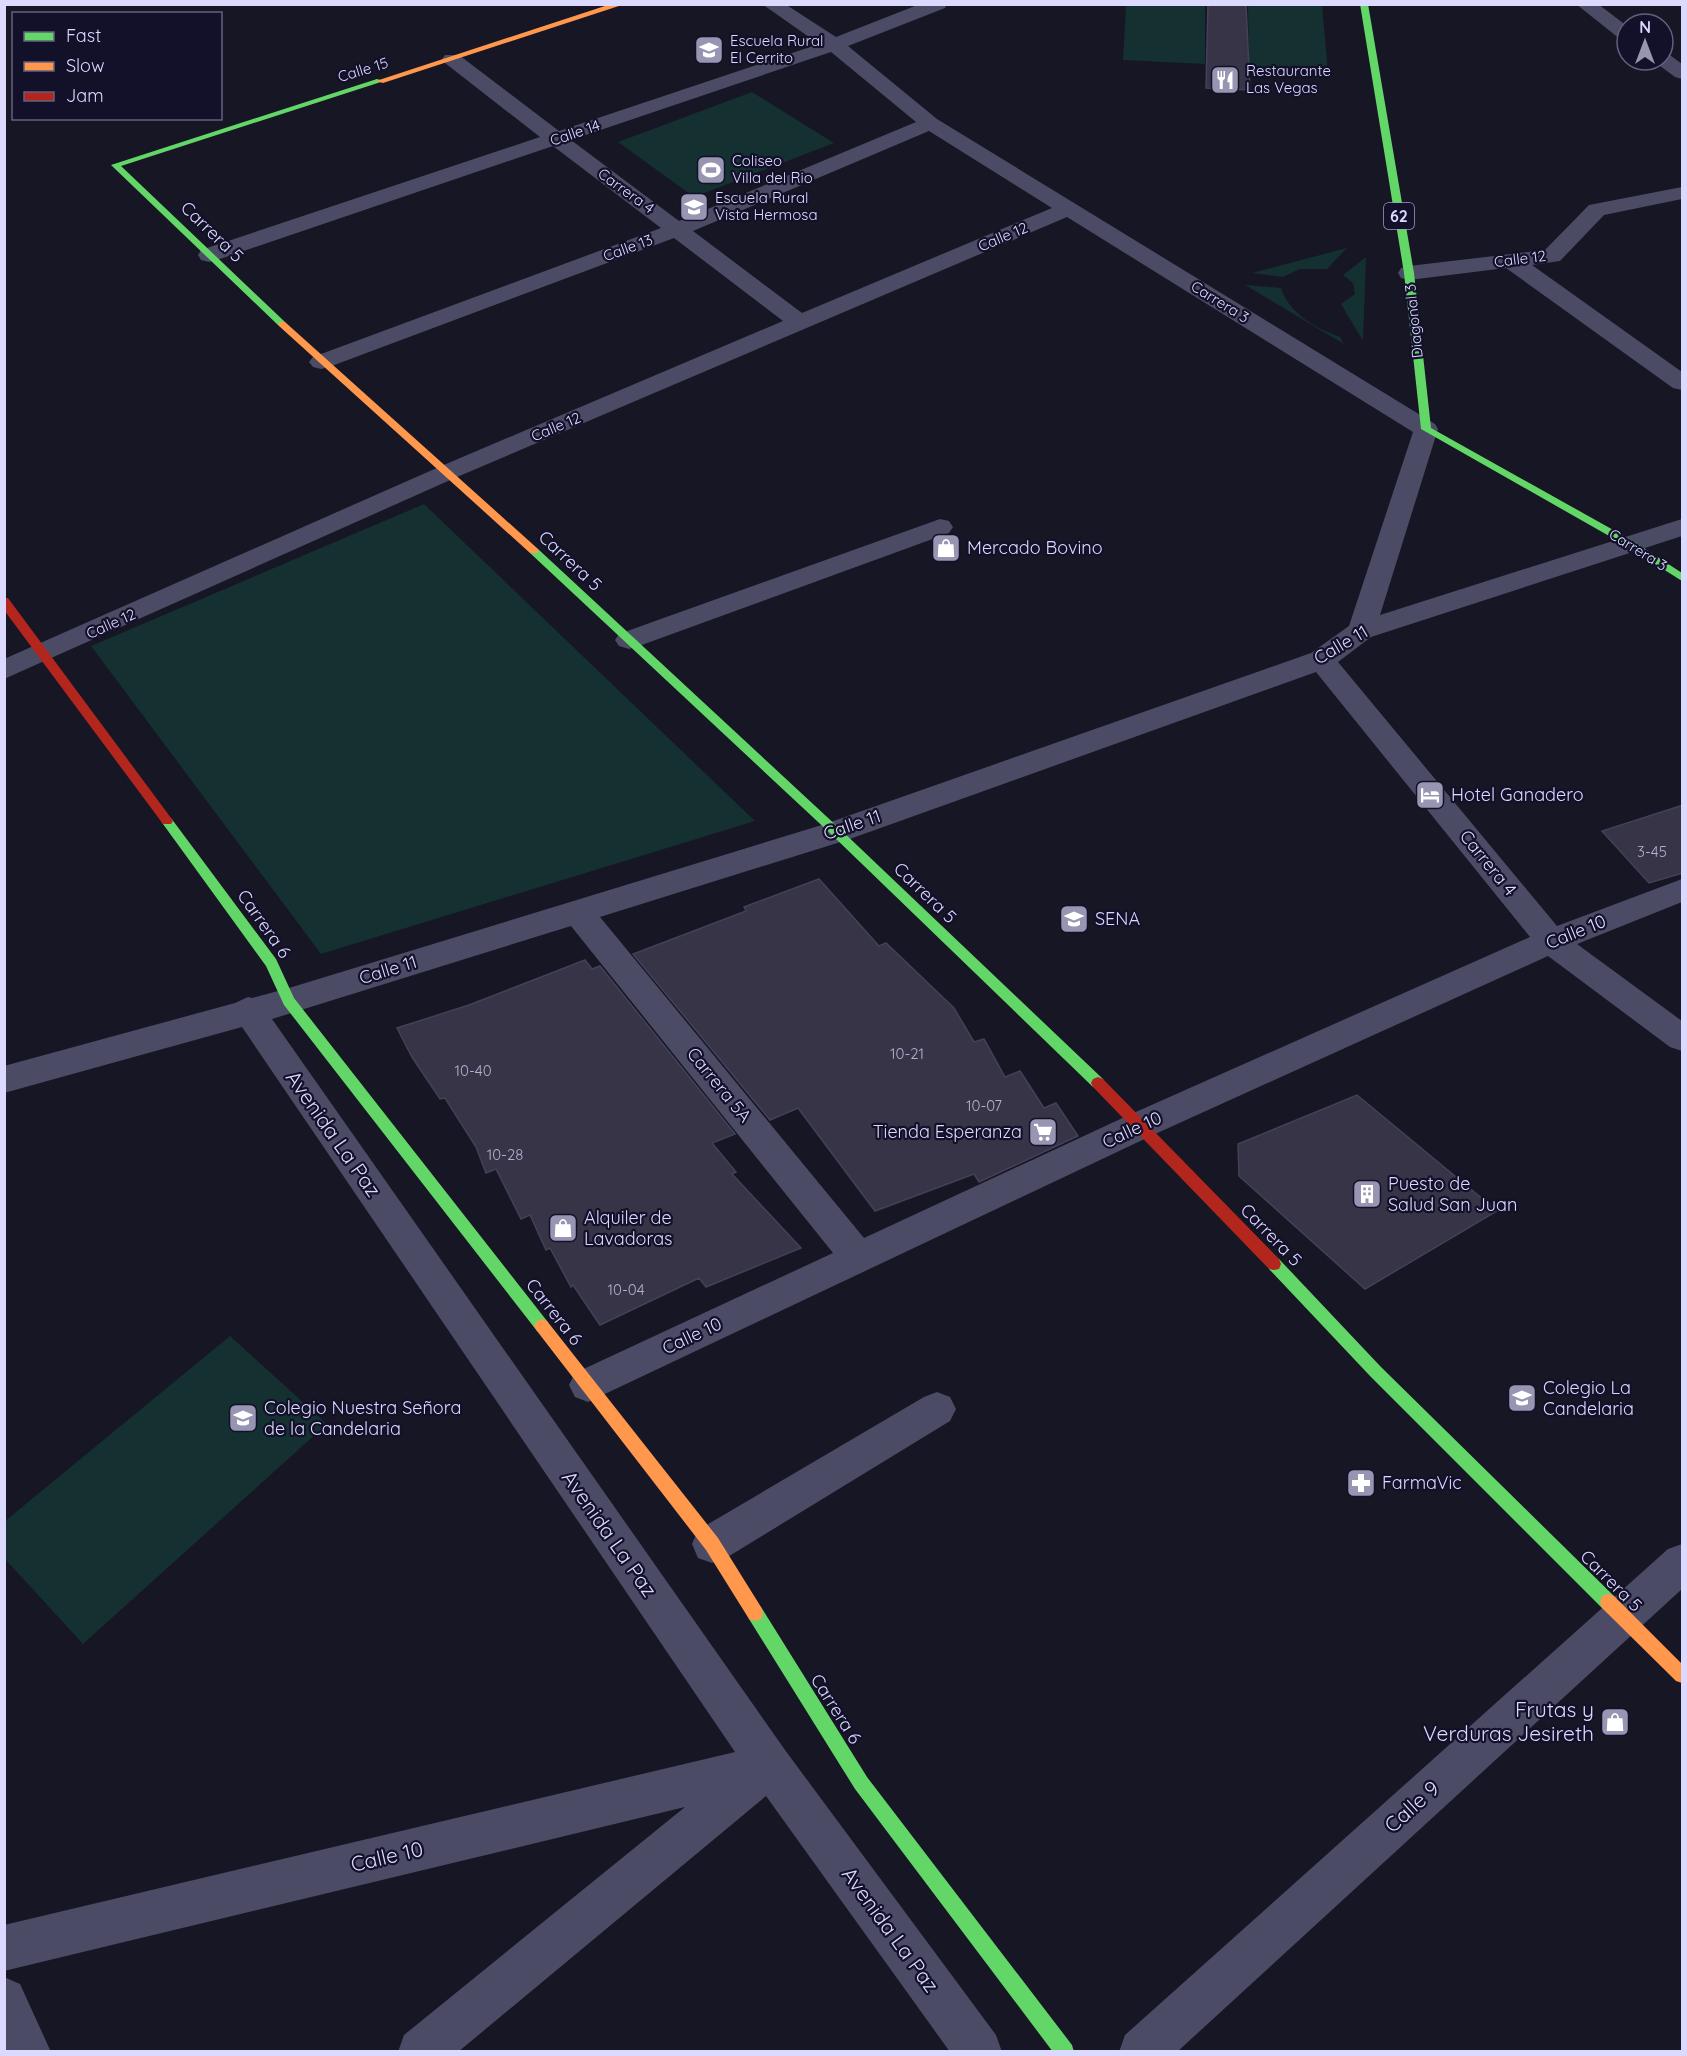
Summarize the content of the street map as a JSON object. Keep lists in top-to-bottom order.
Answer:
{
  "streets": {
    "street": [
      "Calle 15",
      "Calle 14",
      "Carrera 4",
      "62",
      "Carrera 5",
      "Calle 12",
      "Calle 13",
      "Carrera 3",
      "Diagonal 3",
      "Calle 11",
      "Carrera 6",
      "Calle 10",
      "Carrera 5A",
      "Avenida La Paz",
      "Calle 9"
    ]
  },
  "crossings": [
    ["Calle 15", "Carrera 4"],
    ["Calle 15", "Carrera 5"],
    ["Calle 14", "Carrera 4"],
    ["Calle 14", "Carrera 5"],
    ["Calle 14", "Carrera 3"],
    ["Carrera 4", "Calle 12"],
    ["Carrera 4", "Calle 13"],
    ["Carrera 4", "Calle 11"],
    ["Carrera 4", "Calle 10"],
    ["Carrera 5", "Calle 12"],
    ["Carrera 5", "Calle 13"],
    ["Carrera 5", "Calle 11"],
    ["Carrera 5", "Calle 10"],
    ["Carrera 5", "Calle 9"],
    ["Calle 12", "Carrera 3"],
    ["Calle 12", "Diagonal 3"],
    ["Calle 12", "Carrera 6"],
    ["Calle 13", "Carrera 3"],
    ["Carrera 3", "Diagonal 3"],
    ["Carrera 3", "Calle 11"],
    ["Diagonal 3", "Calle 11"],
    ["Calle 11", "Carrera 6"],
    ["Calle 11", "Carrera 5A"],
    ["Calle 11", "Avenida La Paz"],
    ["Carrera 6", "Calle 10"],
    ["Calle 10", "Carrera 5A"],
    ["Calle 10", "Avenida La Paz"]
  ],
  "places": {
    "school or university": [
      "Escuela Rural El Cerrito",
      "Escuela Rural Vista Hermosa",
      "SENA",
      "Colegio La Candelaria",
      "Colegio Nuestra Señora de la Candelaria"
    ],
    "restaurant": ["Restaurante Las Vegas"],
    "sports": ["Coliseo Villa del Rio"],
    "shop": ["Mercado Bovino", "Alquiler de Lavadoras", "Frutas y Verduras Jesireth"],
    "hotel": ["Hotel Ganadero"],
    "supermarket": ["Tienda Esperanza"],
    "building": ["Puesto de Salud San Juan"],
    "pharmacy": ["FarmaVic"]
  },
  "house_numbers": [
    "3-45",
    "10-21",
    "10-40",
    "10-07",
    "10-28",
    "10-04"
  ],
  "legend": ["Fast", "Slow", "Jam"],
  "north": "top"
}
